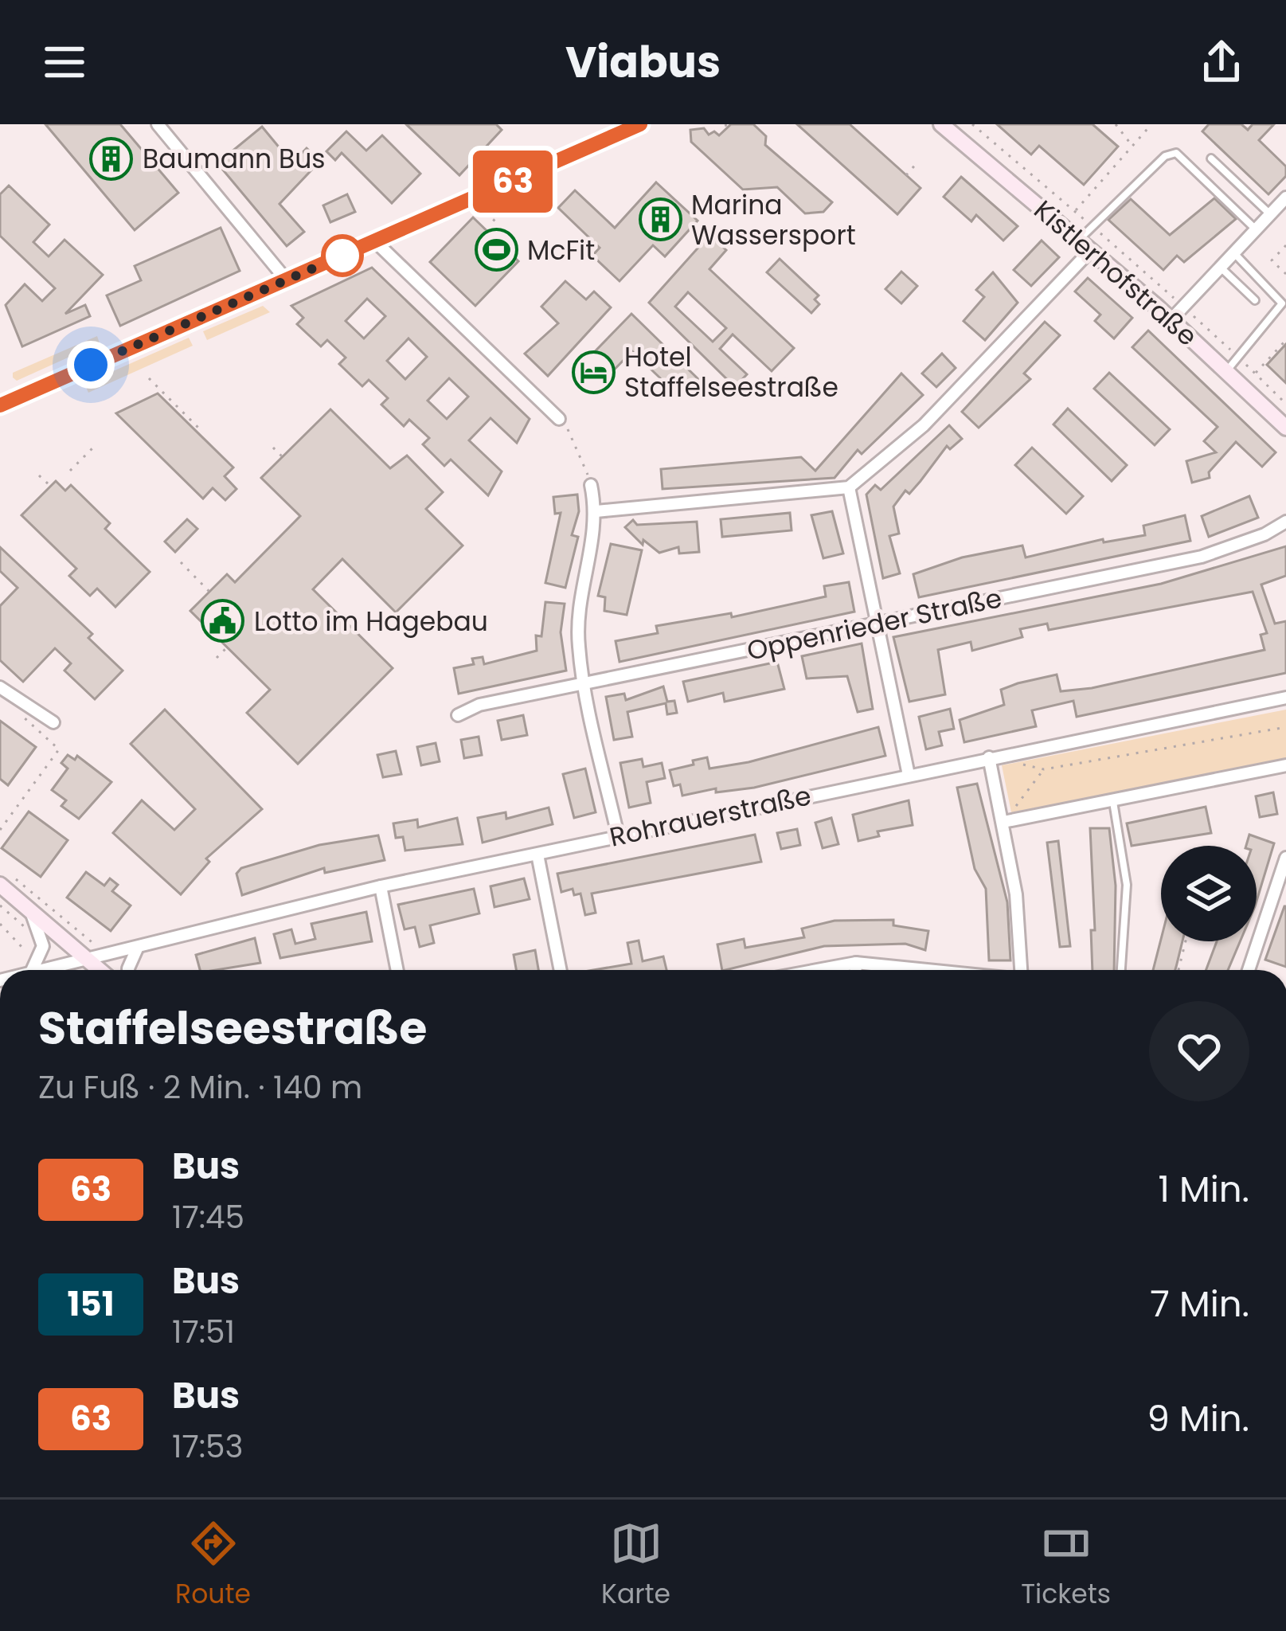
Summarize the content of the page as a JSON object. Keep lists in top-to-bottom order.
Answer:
{
  "streets": {
    "street": ["Kistlerhofstraße", "Oppenrieder Straße", "Rohrauerstraße"]
  },
  "places": {
    "building": ["Baumann Bus", "Marina Wassersport"],
    "sports": ["McFit"],
    "hotel": ["Hotel Staffelseestraße"],
    "public building": ["Lotto im Hagebau"]
  },
  "lines": ["bus line 63"],
  "page": {
    "header": "Viabus",
    "on_map": "63",
    "heading": ["Staffelseestraße", "Zu Fuß · 2 Min. · 140 m"],
    "list": [
      {
        "mark": "63",
        "name": "Bus",
        "note": "17:45",
        "value": "1 Min."
      },
      {
        "mark": "151",
        "name": "Bus",
        "note": "17:51",
        "value": "7 Min."
      },
      {
        "mark": "63",
        "name": "Bus",
        "note": "17:53",
        "value": "9 Min."
      }
    ],
    "tabs": ["Route", "Karte", "Tickets"]
  }
}
